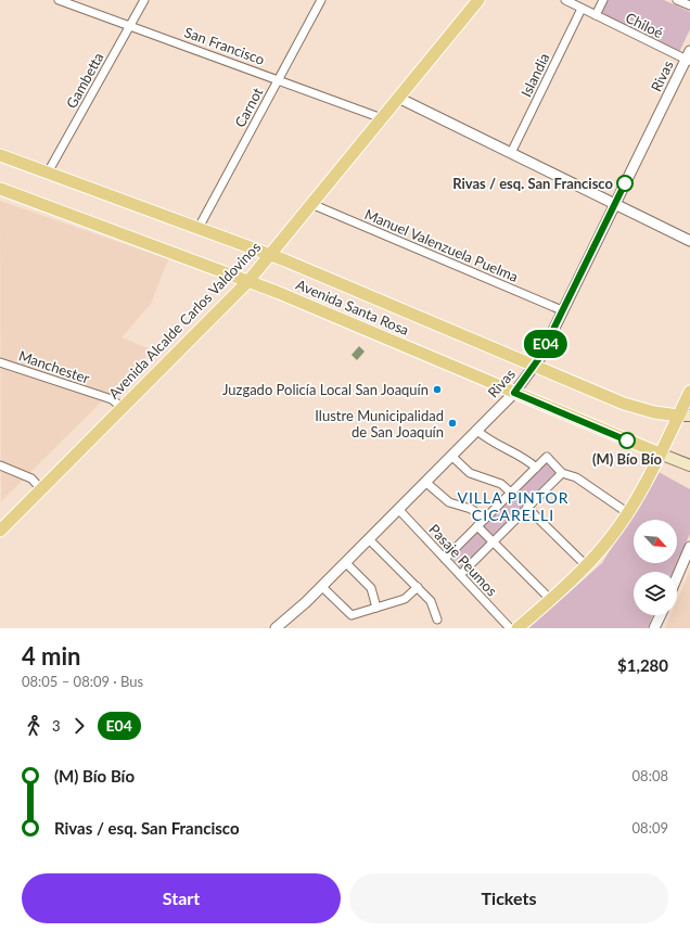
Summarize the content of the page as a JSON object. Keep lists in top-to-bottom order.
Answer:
{
  "streets": {
    "main road": ["Avenida Santa Rosa", "Avenida Alcalde Carlos Valdovinos"],
    "street": [
      "Chiloé",
      "San Francisco",
      "Islandia",
      "Rivas",
      "Gambetta",
      "Carnot",
      "Manuel Valenzuela Puelma",
      "Manchester",
      "Pasaje Peumos"
    ]
  },
  "crossings": [
    ["Chiloé", "Islandia"],
    ["Chiloé", "Rivas"],
    ["San Francisco", "Gambetta"],
    ["San Francisco", "Carnot"],
    ["San Francisco", "Avenida Alcalde Carlos Valdovinos"],
    ["Rivas", "Manuel Valenzuela Puelma"],
    ["Rivas", "Avenida Santa Rosa"],
    ["Rivas", "Pasaje Peumos"],
    ["Gambetta", "Avenida Santa Rosa"],
    ["Carnot", "Avenida Santa Rosa"],
    ["Manuel Valenzuela Puelma", "Avenida Alcalde Carlos Valdovinos"],
    ["Avenida Santa Rosa", "Avenida Alcalde Carlos Valdovinos"],
    ["Avenida Alcalde Carlos Valdovinos", "Manchester"]
  ],
  "districts": ["VILLA PINTOR CICARELLI"],
  "places": [
    "Rivas / esq. San Francisco",
    "Juzgado Policía Local San Joaquín",
    "Ilustre Municipalidad de San Joaquín",
    "(M) Bío Bío"
  ],
  "lines": ["bus line E04"],
  "north": "bottom right",
  "page": {
    "on_map": "E04",
    "heading": ["4 min", "08:05 – 08:09 · Bus", "$1,280"],
    "legs": ["3", "E04"],
    "list": [
      {
        "name": "(M) Bío Bío",
        "value": "08:08"
      },
      {
        "name": "Rivas / esq. San Francisco",
        "value": "08:09"
      }
    ],
    "buttons": ["Start", "Tickets"]
  }
}
